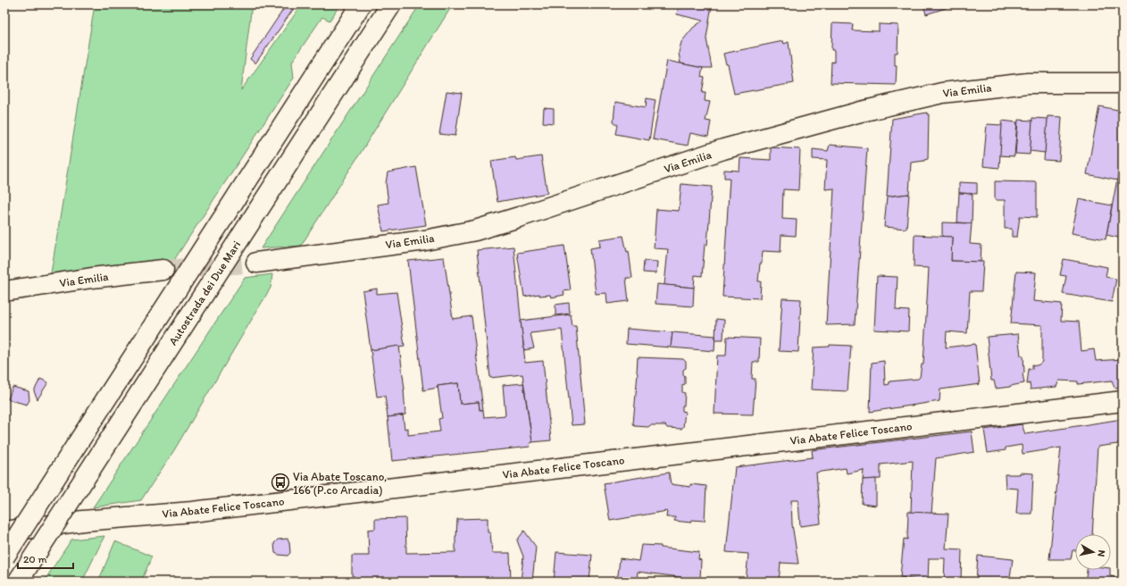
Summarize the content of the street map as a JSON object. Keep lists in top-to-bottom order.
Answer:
{
  "streets": {
    "main road": ["Via Emilia", "Autostrada dei Due Mari", "Via Abate Felice Toscano"]
  },
  "places": {
    "bus stop": ["Via Abate Toscano, 166 (P.co Arcadia)"]
  },
  "scale_bar": "20 m",
  "north": "right"
}
